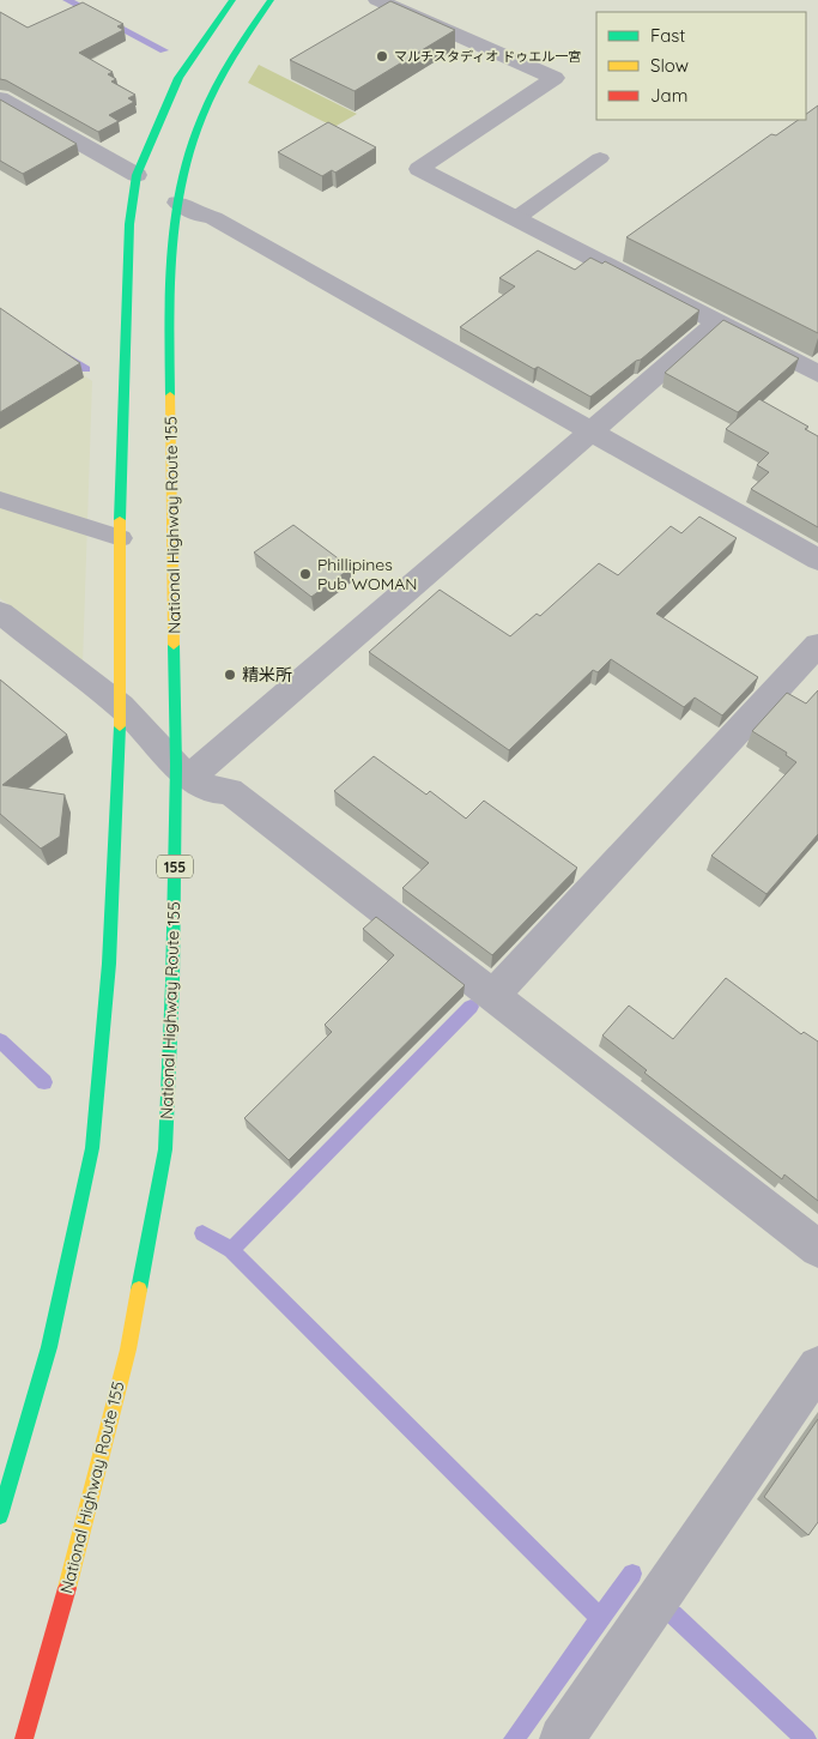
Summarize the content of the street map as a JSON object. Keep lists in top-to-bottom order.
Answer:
{
  "streets": {
    "highway": ["National Highway Route 155", "155"]
  },
  "places": ["マルチスタディオ ドゥエル一宮", "Phillipines Pub WOMAN", "精米所"],
  "legend": ["Fast", "Slow", "Jam"]
}
